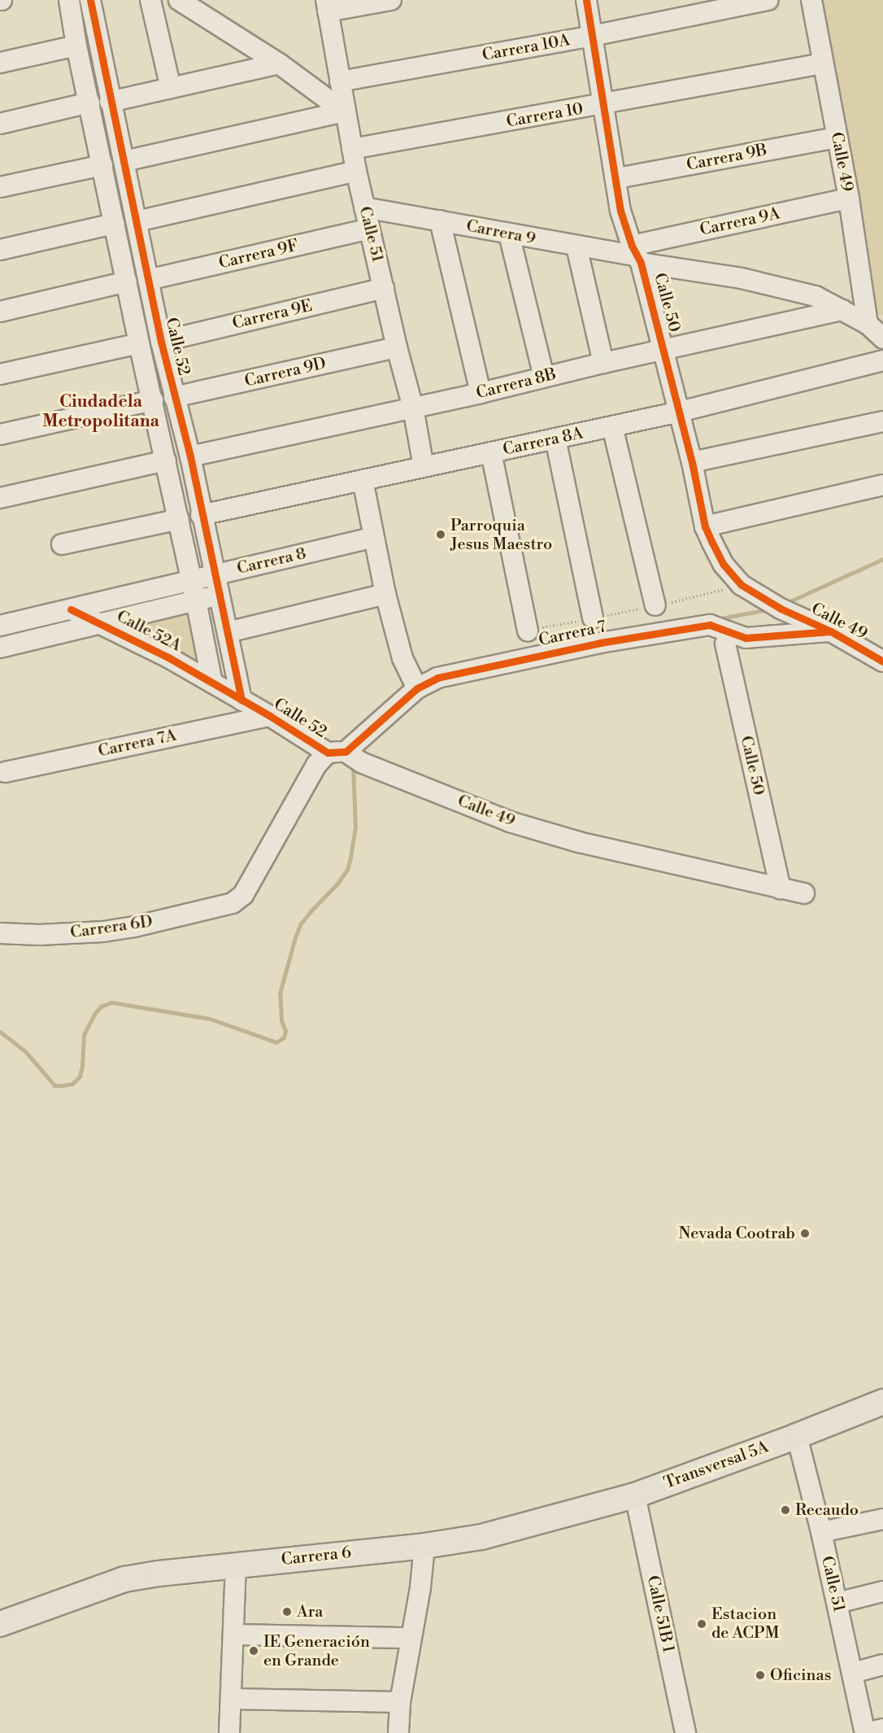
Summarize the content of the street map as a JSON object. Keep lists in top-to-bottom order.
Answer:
{
  "streets": {
    "main road": ["Transversal 5A", "Carrera 6"],
    "street": [
      "Carrera 10A",
      "Carrera 10",
      "Carrera 9B",
      "Calle 49",
      "Carrera 9A",
      "Carrera 9",
      "Calle 51",
      "Carrera 9F",
      "Calle 50",
      "Carrera 9E",
      "Calle 52",
      "Carrera 9D",
      "Carrera 8B",
      "Carrera 8A",
      "Carrera 8",
      "Calle 52A",
      "Carrera 7",
      "Carrera 7A",
      "Carrera 6D",
      "Calle 51B 1"
    ]
  },
  "crossings": [
    ["Carrera 10A", "Calle 51"],
    ["Carrera 10A", "Calle 50"],
    ["Carrera 10", "Calle 49"],
    ["Carrera 10", "Calle 51"],
    ["Carrera 10", "Calle 50"],
    ["Carrera 9B", "Calle 49"],
    ["Carrera 9B", "Calle 50"],
    ["Calle 49", "Carrera 9A"],
    ["Calle 49", "Carrera 9"],
    ["Calle 49", "Calle 50"],
    ["Calle 49", "Calle 52"],
    ["Calle 49", "Carrera 7"],
    ["Calle 49", "Carrera 6D"],
    ["Carrera 9A", "Carrera 9"],
    ["Carrera 9A", "Calle 50"],
    ["Carrera 9", "Calle 51"],
    ["Carrera 9", "Calle 50"],
    ["Carrera 9", "Carrera 8B"],
    ["Calle 51", "Carrera 9F"],
    ["Calle 51", "Carrera 9E"],
    ["Calle 51", "Carrera 9D"],
    ["Calle 51", "Carrera 8B"],
    ["Calle 51", "Carrera 8A"],
    ["Calle 51", "Transversal 5A"],
    ["Carrera 9F", "Calle 52"],
    ["Calle 50", "Carrera 8B"],
    ["Calle 50", "Carrera 8A"],
    ["Carrera 9E", "Calle 52"],
    ["Calle 52", "Carrera 9D"],
    ["Calle 52", "Carrera 8B"],
    ["Calle 52", "Carrera 8A"],
    ["Calle 52", "Carrera 8"],
    ["Calle 52", "Calle 52A"],
    ["Calle 52", "Carrera 7"],
    ["Calle 52", "Carrera 7A"],
    ["Calle 52", "Carrera 6D"],
    ["Carrera 8", "Calle 52A"],
    ["Carrera 7", "Carrera 6D"],
    ["Transversal 5A", "Carrera 6"],
    ["Transversal 5A", "Calle 51B 1"],
    ["Carrera 6", "Calle 51B 1"]
  ],
  "districts": ["Ciudadela Metropolitana"],
  "places": [
    "Parroquia Jesus Maestro",
    "Nevada Cootrab",
    "Recaudo",
    "Ara",
    "Estacion de ACPM",
    "IE Generación en Grande",
    "Oficinas"
  ]
}
